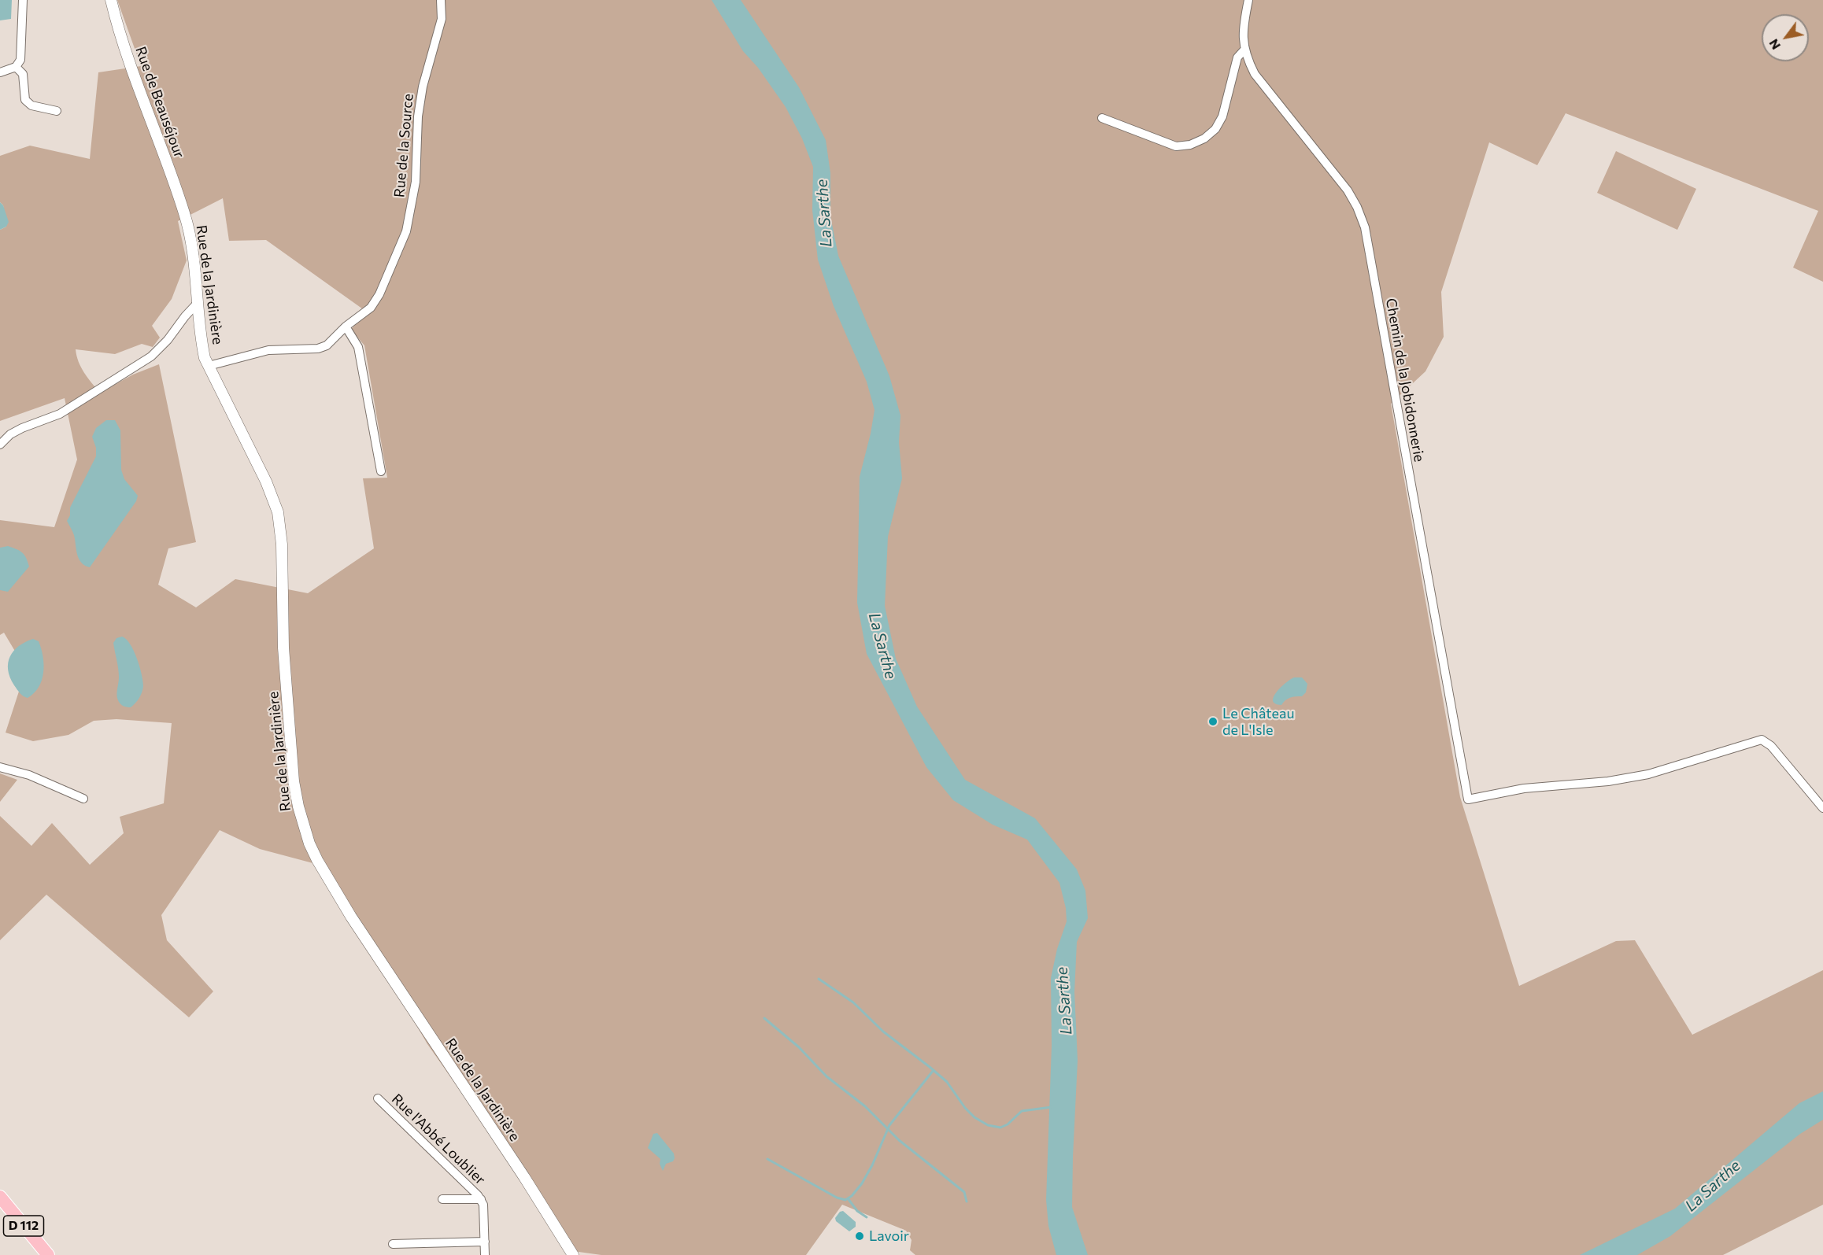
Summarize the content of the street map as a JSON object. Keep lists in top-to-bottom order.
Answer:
{
  "streets": {
    "main road": ["D 112"],
    "street": [
      "Rue de Beauséjour",
      "Rue de la Source",
      "Rue de la Jardinière",
      "Chemin de la Jobidonnerie",
      "Rue l'Abbé Loublier"
    ]
  },
  "crossings": [
    ["Rue de Beauséjour", "Rue de la Jardinière"],
    ["Rue de la Source", "Rue de la Jardinière"]
  ],
  "water": ["La Sarthe"],
  "places": ["Le Château de L'Isle", "Lavoir"],
  "north": "bottom left"
}
